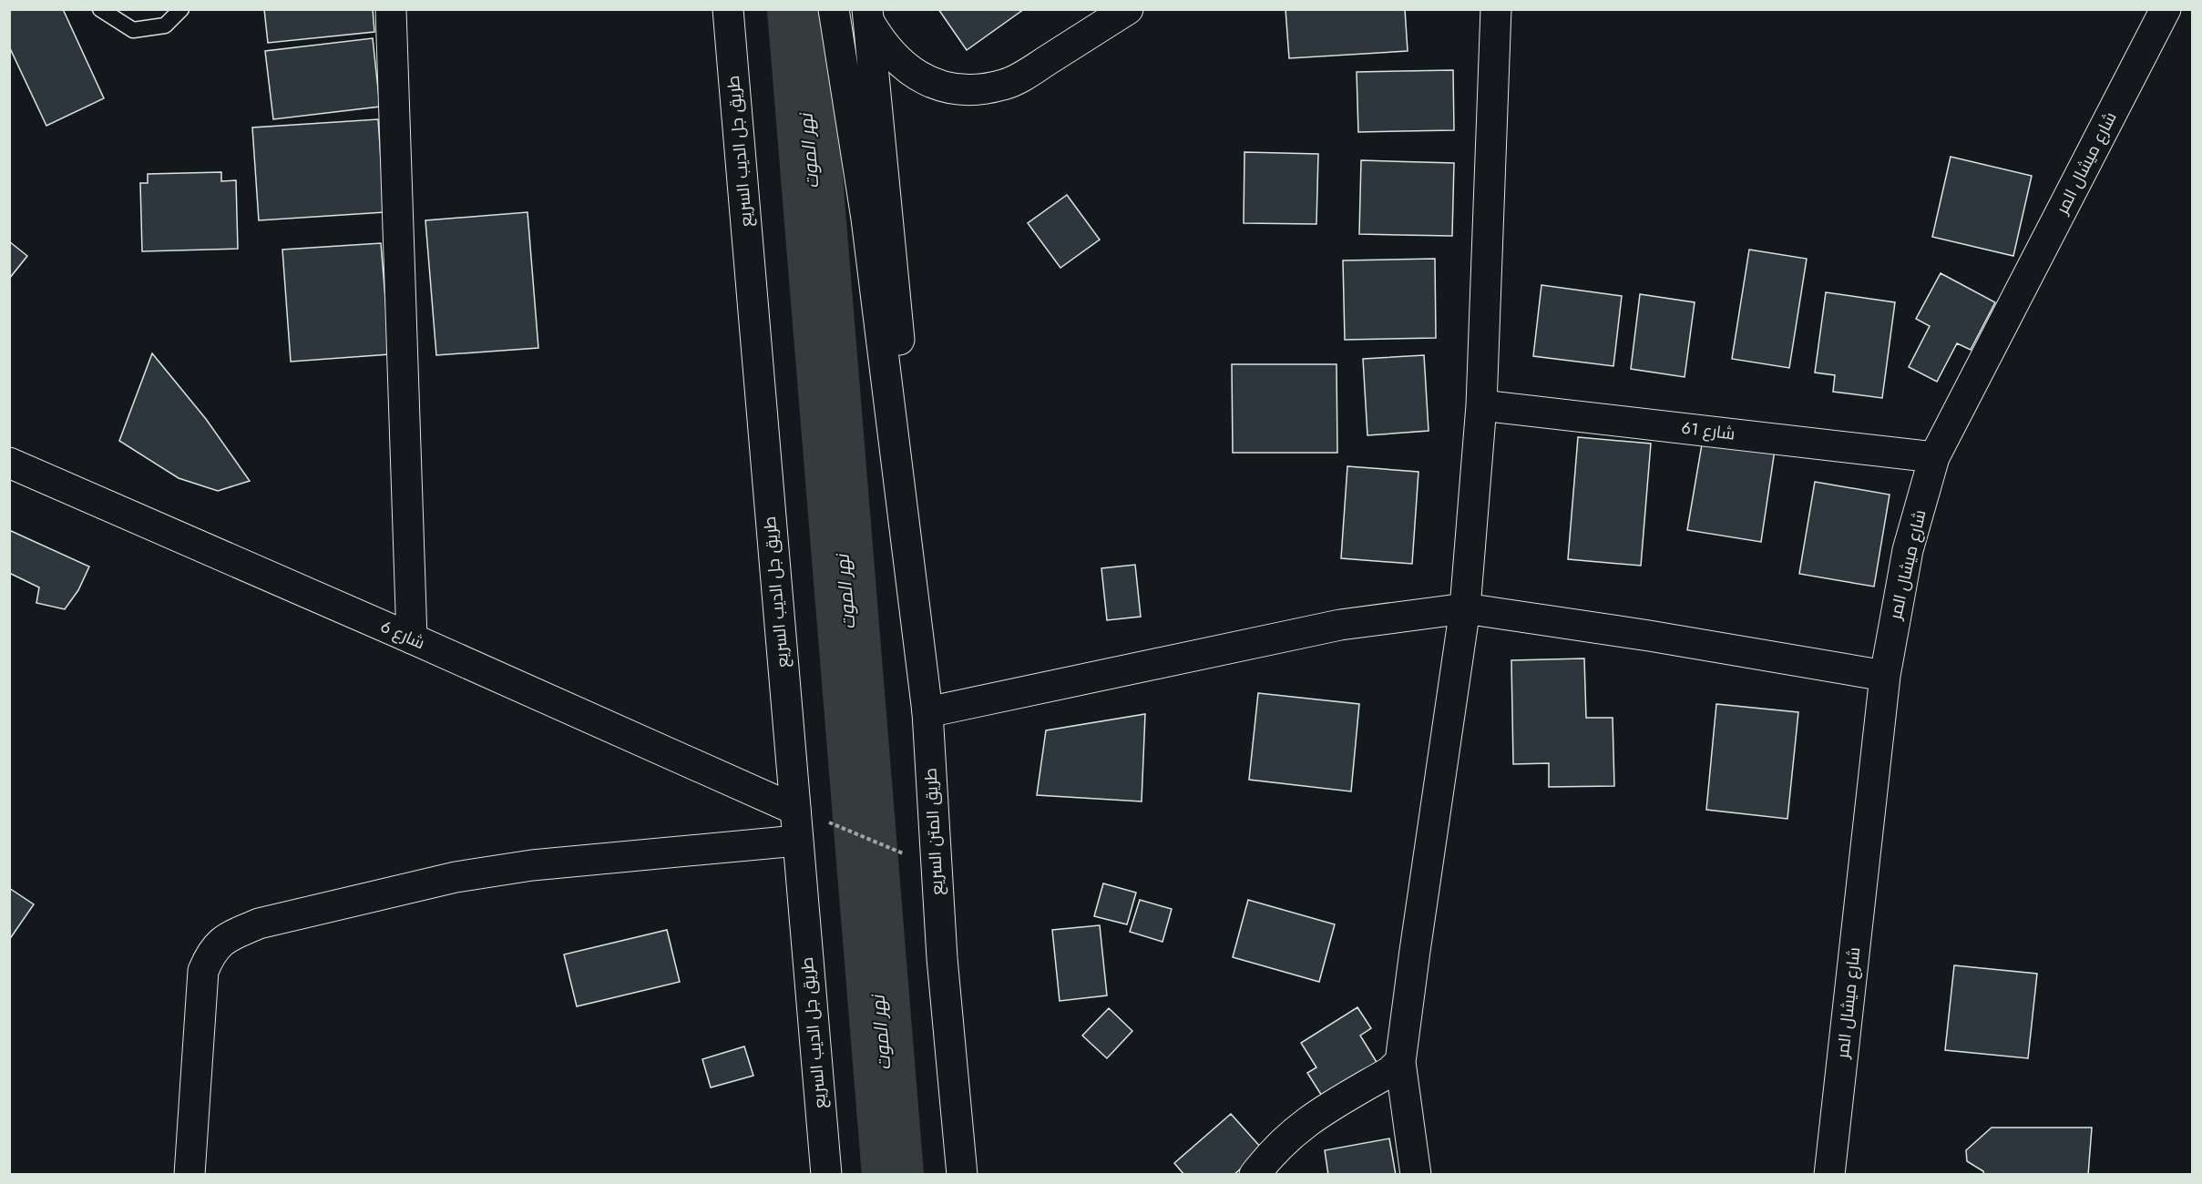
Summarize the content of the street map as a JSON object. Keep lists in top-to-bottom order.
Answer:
{
  "streets": {
    "main road": [
      "طريق جل الديب السريع",
      "شارع ميشال المر",
      "شارع 61",
      "شارع 6",
      "طريق المتن السريع"
    ]
  },
  "crossings": [
    ["طريق جل الديب السريع", "شارع 6"],
    ["شارع ميشال المر", "شارع 61"]
  ],
  "water": ["نهر الموت"]
}
